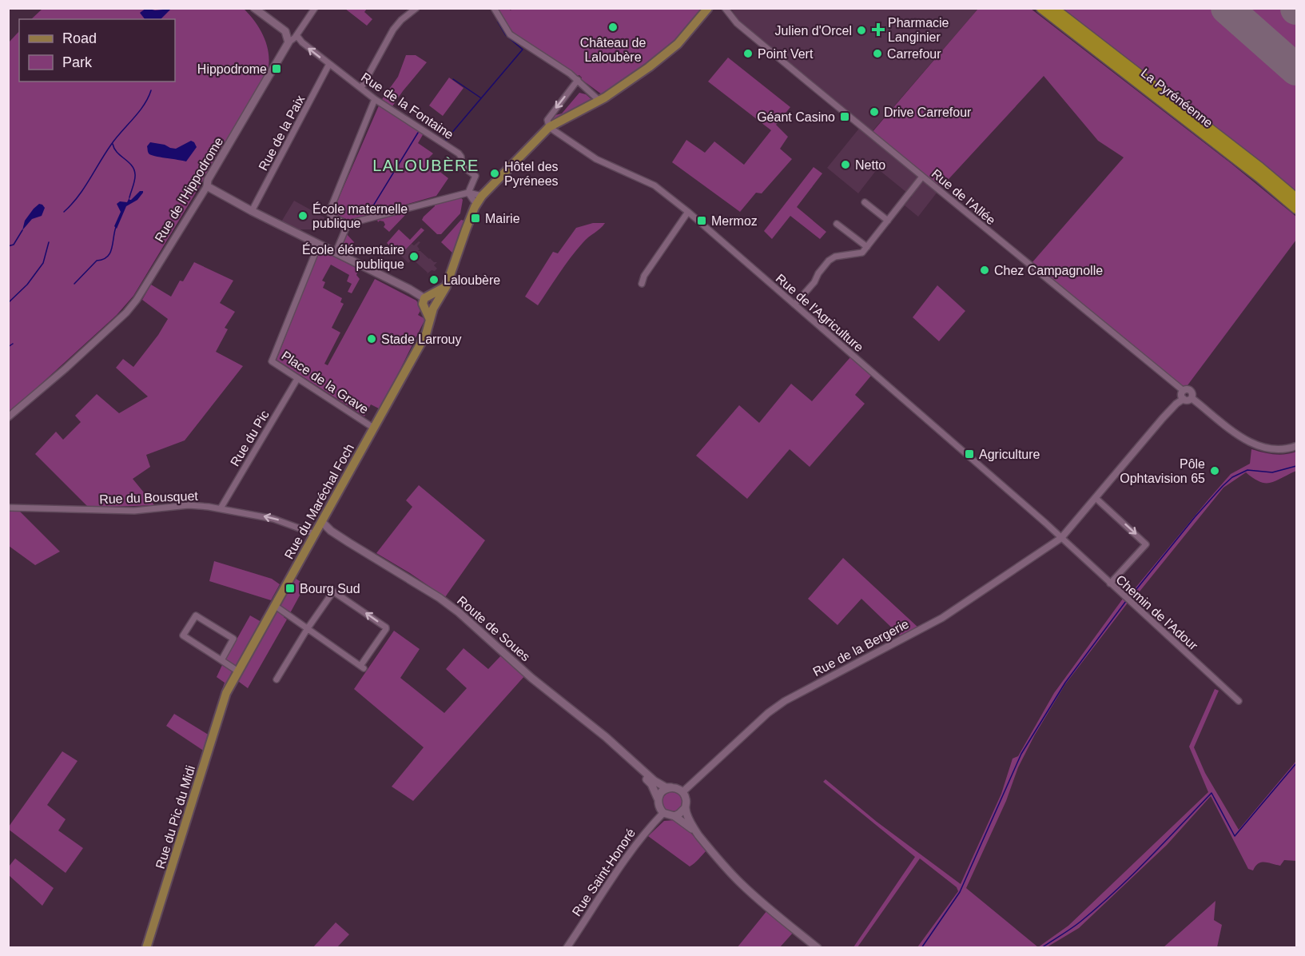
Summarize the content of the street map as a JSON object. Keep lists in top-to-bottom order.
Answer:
{
  "streets": {
    "highway": ["La Pyrénéenne"],
    "main road": [
      "Rue de l'Hippodrome",
      "Rue du Maréchal Foch",
      "Route de Soues",
      "Rue du Pic du Midi"
    ],
    "street": [
      "Rue de la Fontaine",
      "Rue de la Paix",
      "Rue de l'Allée",
      "Rue de l'Agriculture",
      "Place de la Grave",
      "Rue du Pic",
      "Rue du Bousquet",
      "Chemin de l'Adour",
      "Rue de la Bergerie",
      "Rue Saint-Honoré"
    ]
  },
  "crossings": [
    ["Rue de la Fontaine", "Rue de la Paix"],
    ["Rue de la Fontaine", "Rue de l'Hippodrome"],
    ["Rue de l'Allée", "Rue de la Bergerie"],
    ["Rue de l'Agriculture", "Rue du Maréchal Foch"],
    ["Rue de l'Agriculture", "Chemin de l'Adour"],
    ["Rue de l'Agriculture", "Rue de la Bergerie"],
    ["Place de la Grave", "Rue du Pic"],
    ["Place de la Grave", "Rue du Maréchal Foch"],
    ["Rue du Pic", "Rue du Bousquet"],
    ["Rue du Bousquet", "Rue du Maréchal Foch"],
    ["Rue du Maréchal Foch", "Route de Soues"],
    ["Rue du Maréchal Foch", "Rue du Pic du Midi"],
    ["Chemin de l'Adour", "Rue de la Bergerie"],
    ["Route de Soues", "Rue de la Bergerie"],
    ["Route de Soues", "Rue Saint-Honoré"],
    ["Rue de la Bergerie", "Rue Saint-Honoré"]
  ],
  "districts": ["LALOUBÈRE"],
  "places": {
    "other": [
      "Château de Laloubère",
      "Julien d'Orcel",
      "Point Vert",
      "Carrefour",
      "Drive Carrefour",
      "Netto",
      "Hôtel des Pyrénees",
      "École maternelle publique",
      "École élémentaire publique",
      "Chez Campagnolle",
      "Laloubère",
      "Stade Larrouy",
      "Pôle Ophtavision 65"
    ],
    "health": ["Pharmacie Langinier"],
    "transit": [
      "Hippodrome",
      "Géant Casino",
      "Mairie",
      "Mermoz",
      "Agriculture",
      "Bourg Sud"
    ]
  },
  "legend": ["Road", "Park"]
}
